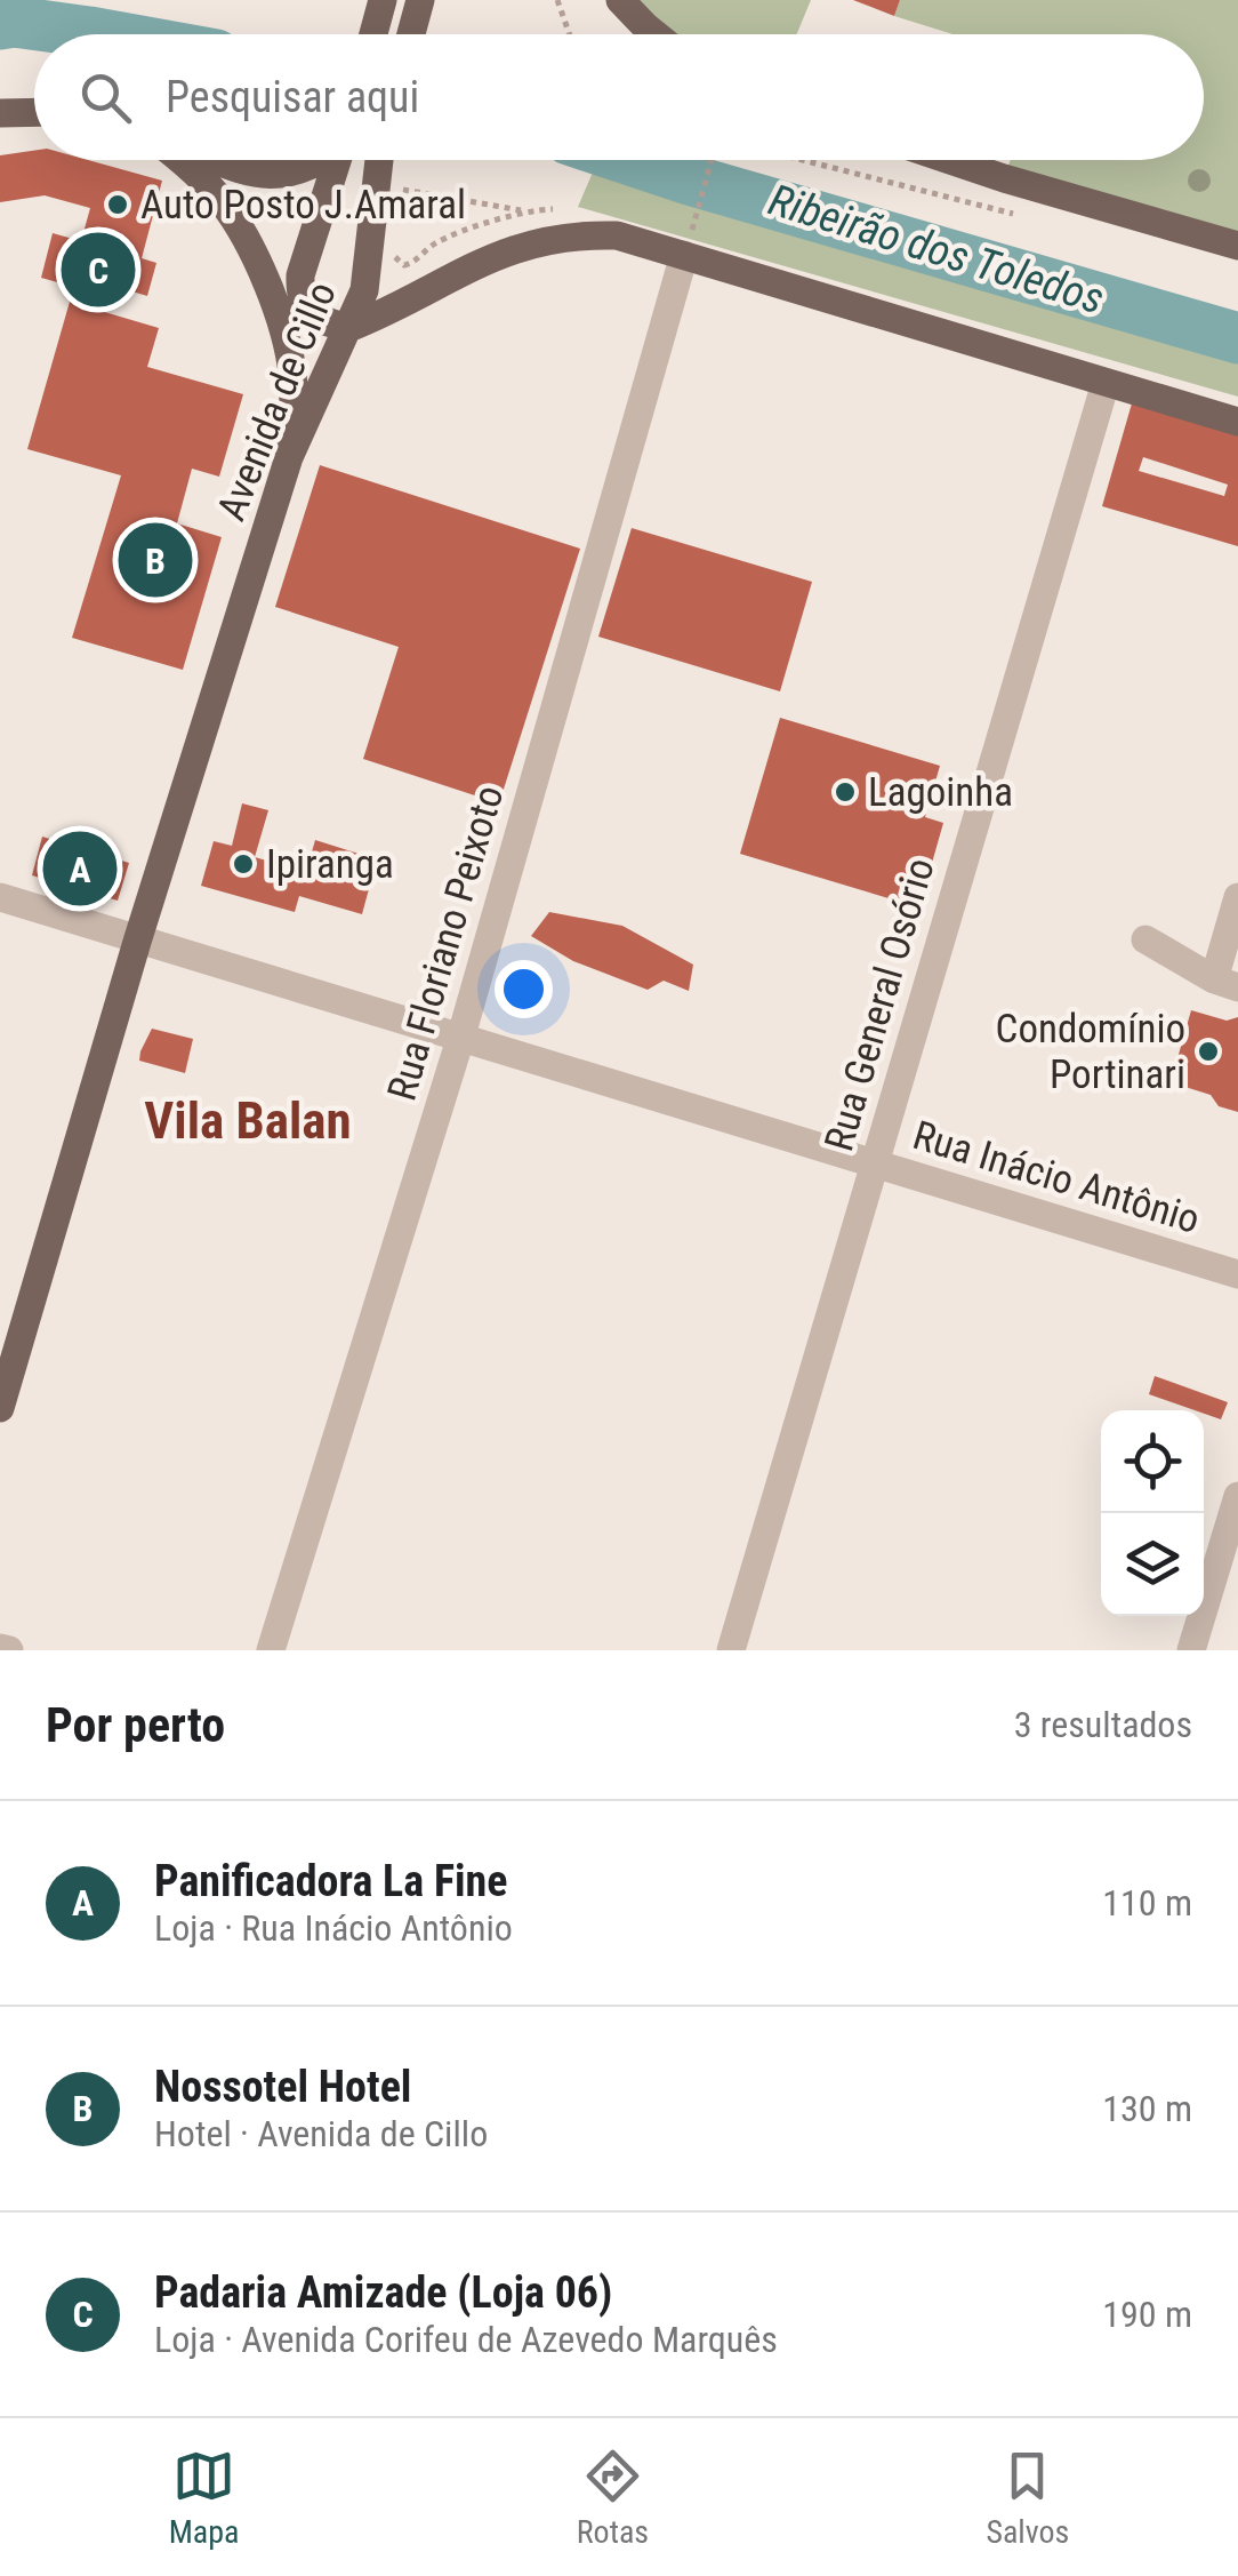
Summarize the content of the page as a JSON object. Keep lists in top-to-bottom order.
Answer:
{
  "streets": {
    "main road": ["Avenida de Cillo"],
    "street": ["Rua Floriano Peixoto", "Rua General Osório", "Rua Inácio Antônio"]
  },
  "crossings": [
    ["Avenida de Cillo", "Rua Inácio Antônio"],
    ["Rua Floriano Peixoto", "Rua Inácio Antônio"],
    ["Rua General Osório", "Rua Inácio Antônio"]
  ],
  "districts": ["Vila Balan"],
  "water": ["Ribeirão dos Toledos"],
  "places": [
    "Auto Posto J.Amaral",
    "Lagoinha",
    "Ipiranga",
    "Condomínio Portinari"
  ],
  "page": {
    "search": "Pesquisar aqui",
    "pins": ["C", "B", "A"],
    "heading": ["Por perto", "3 resultados"],
    "list": [
      {
        "mark": "A",
        "name": "Panificadora La Fine",
        "note": "Loja · Rua Inácio Antônio",
        "value": "110 m"
      },
      {
        "mark": "B",
        "name": "Nossotel Hotel",
        "note": "Hotel · Avenida de Cillo",
        "value": "130 m"
      },
      {
        "mark": "C",
        "name": "Padaria Amizade (Loja 06)",
        "note": "Loja · Avenida Corifeu de Azevedo Marquês",
        "value": "190 m"
      }
    ],
    "nav": ["Mapa", "Rotas", "Salvos"]
  }
}
